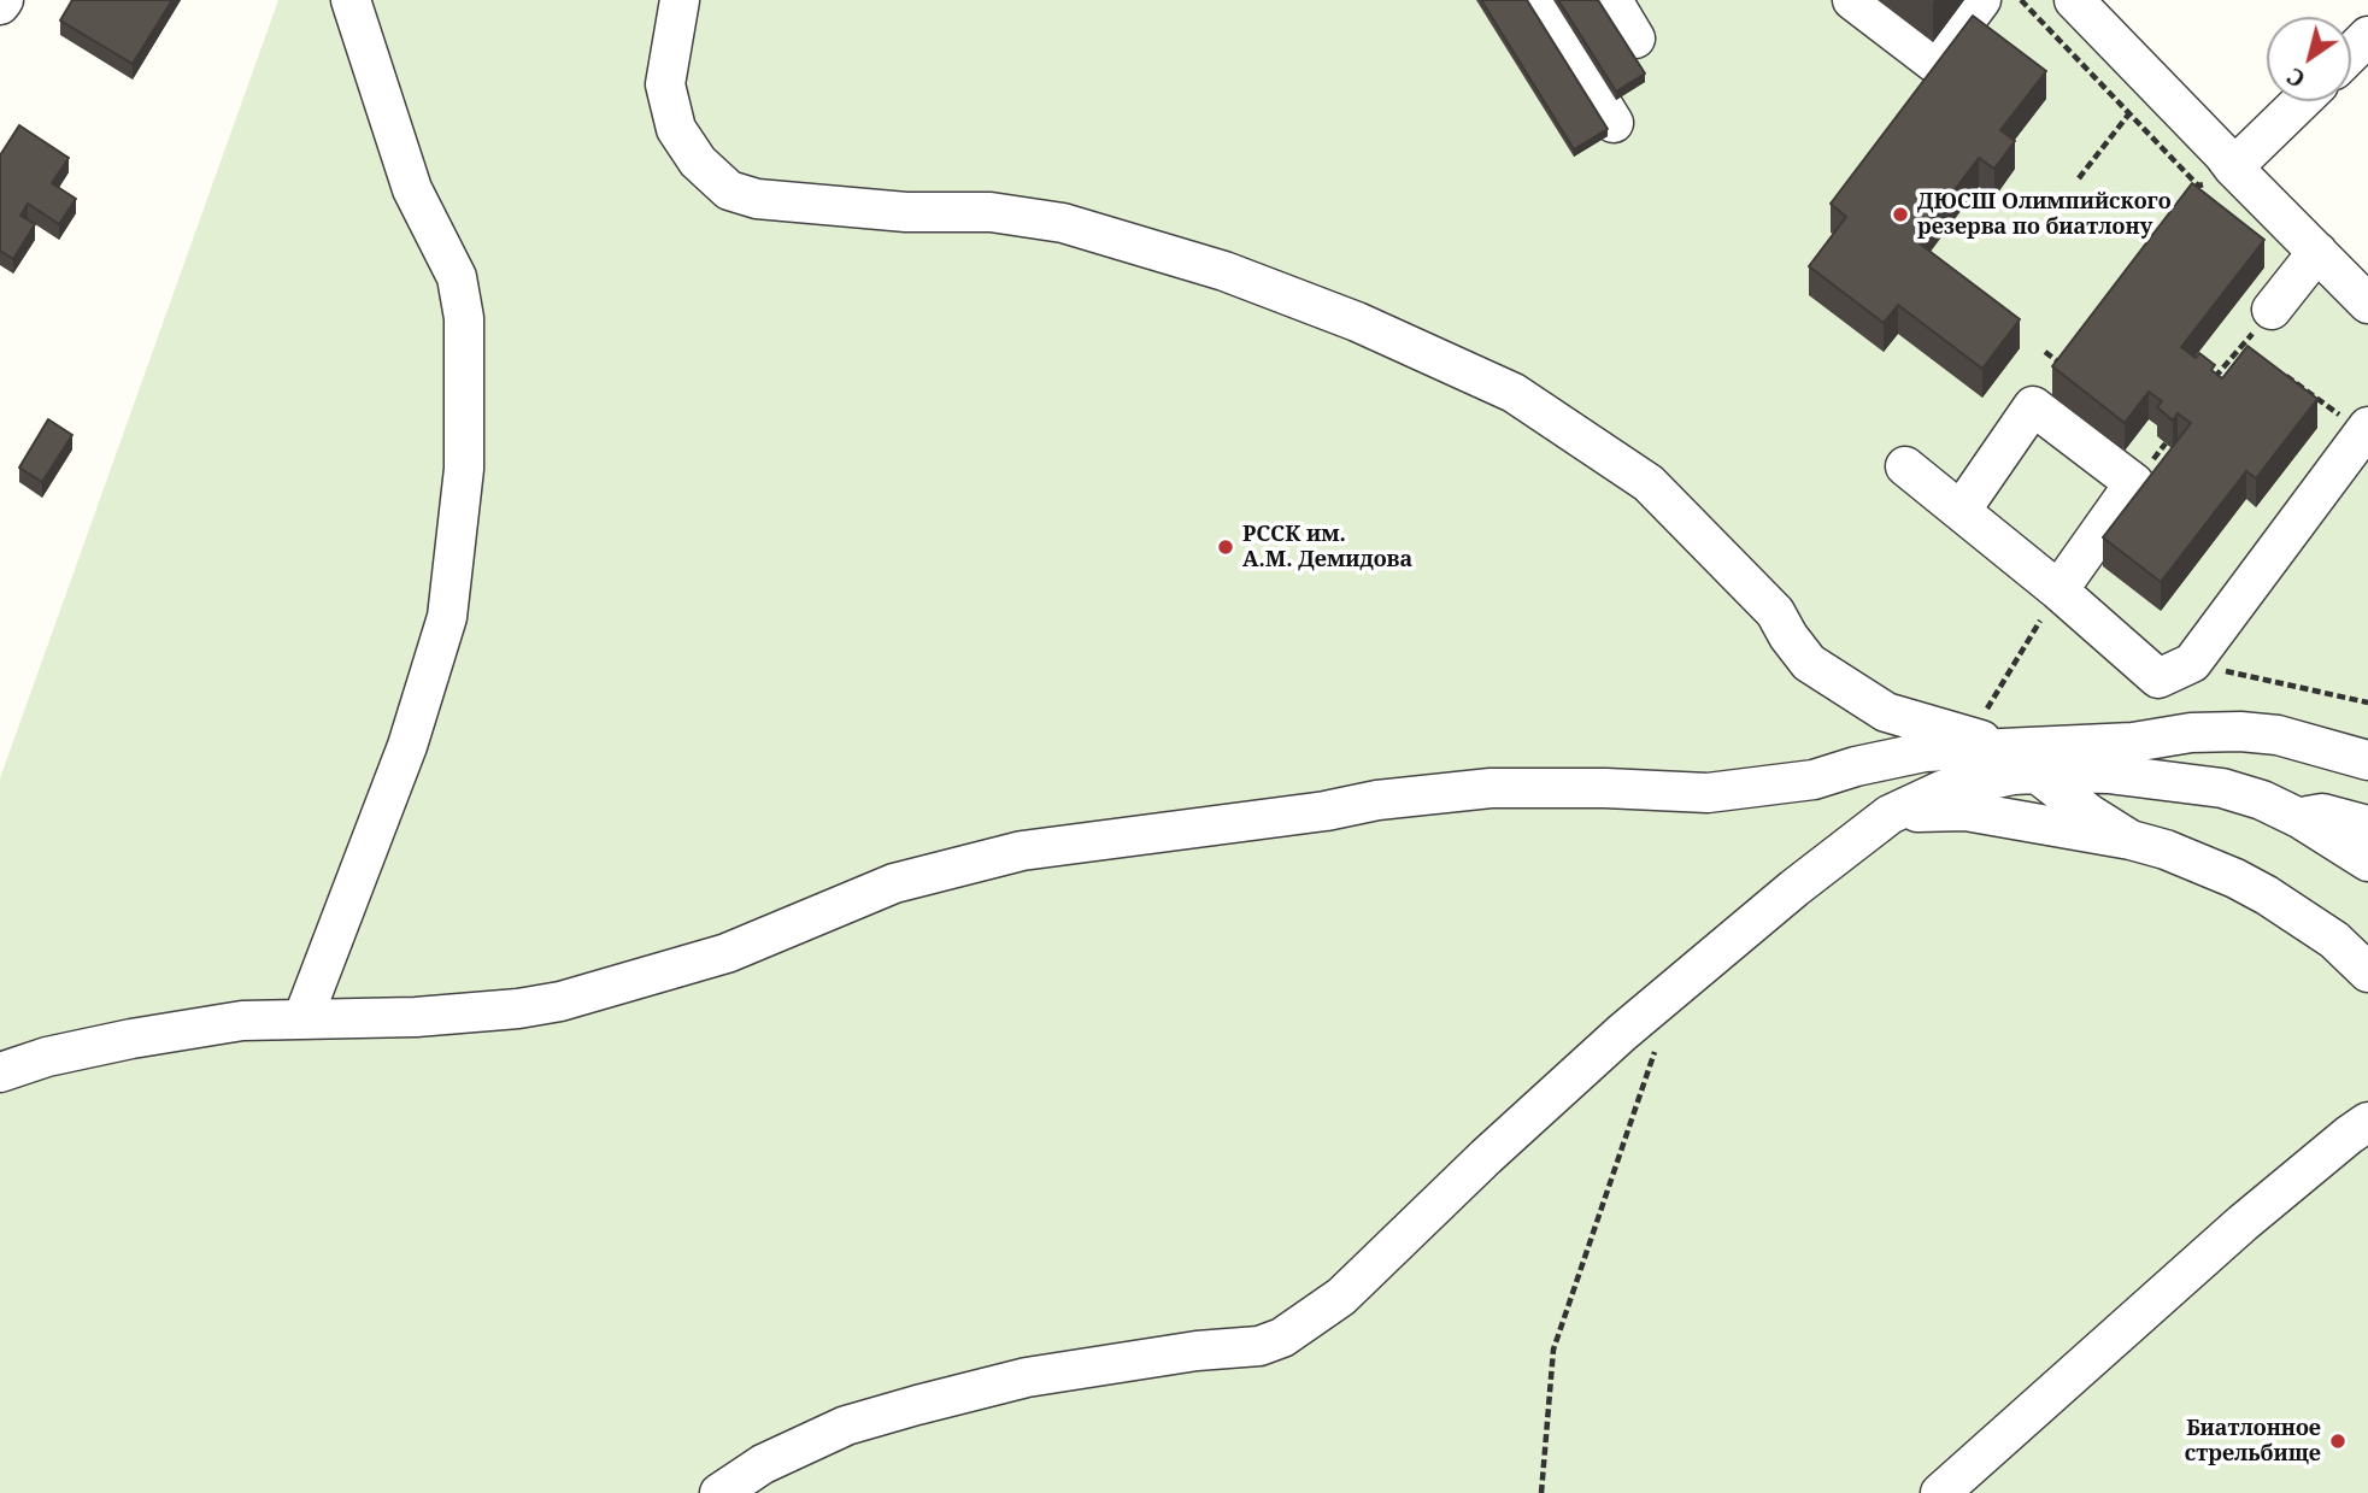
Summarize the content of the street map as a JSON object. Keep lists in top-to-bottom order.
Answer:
{
  "places": ["ДЮСШ Олимпийского резерва по биатлону", "РССК им. А.М. Демидова", "Биатлонное стрельбище"],
  "north": "bottom left"
}
